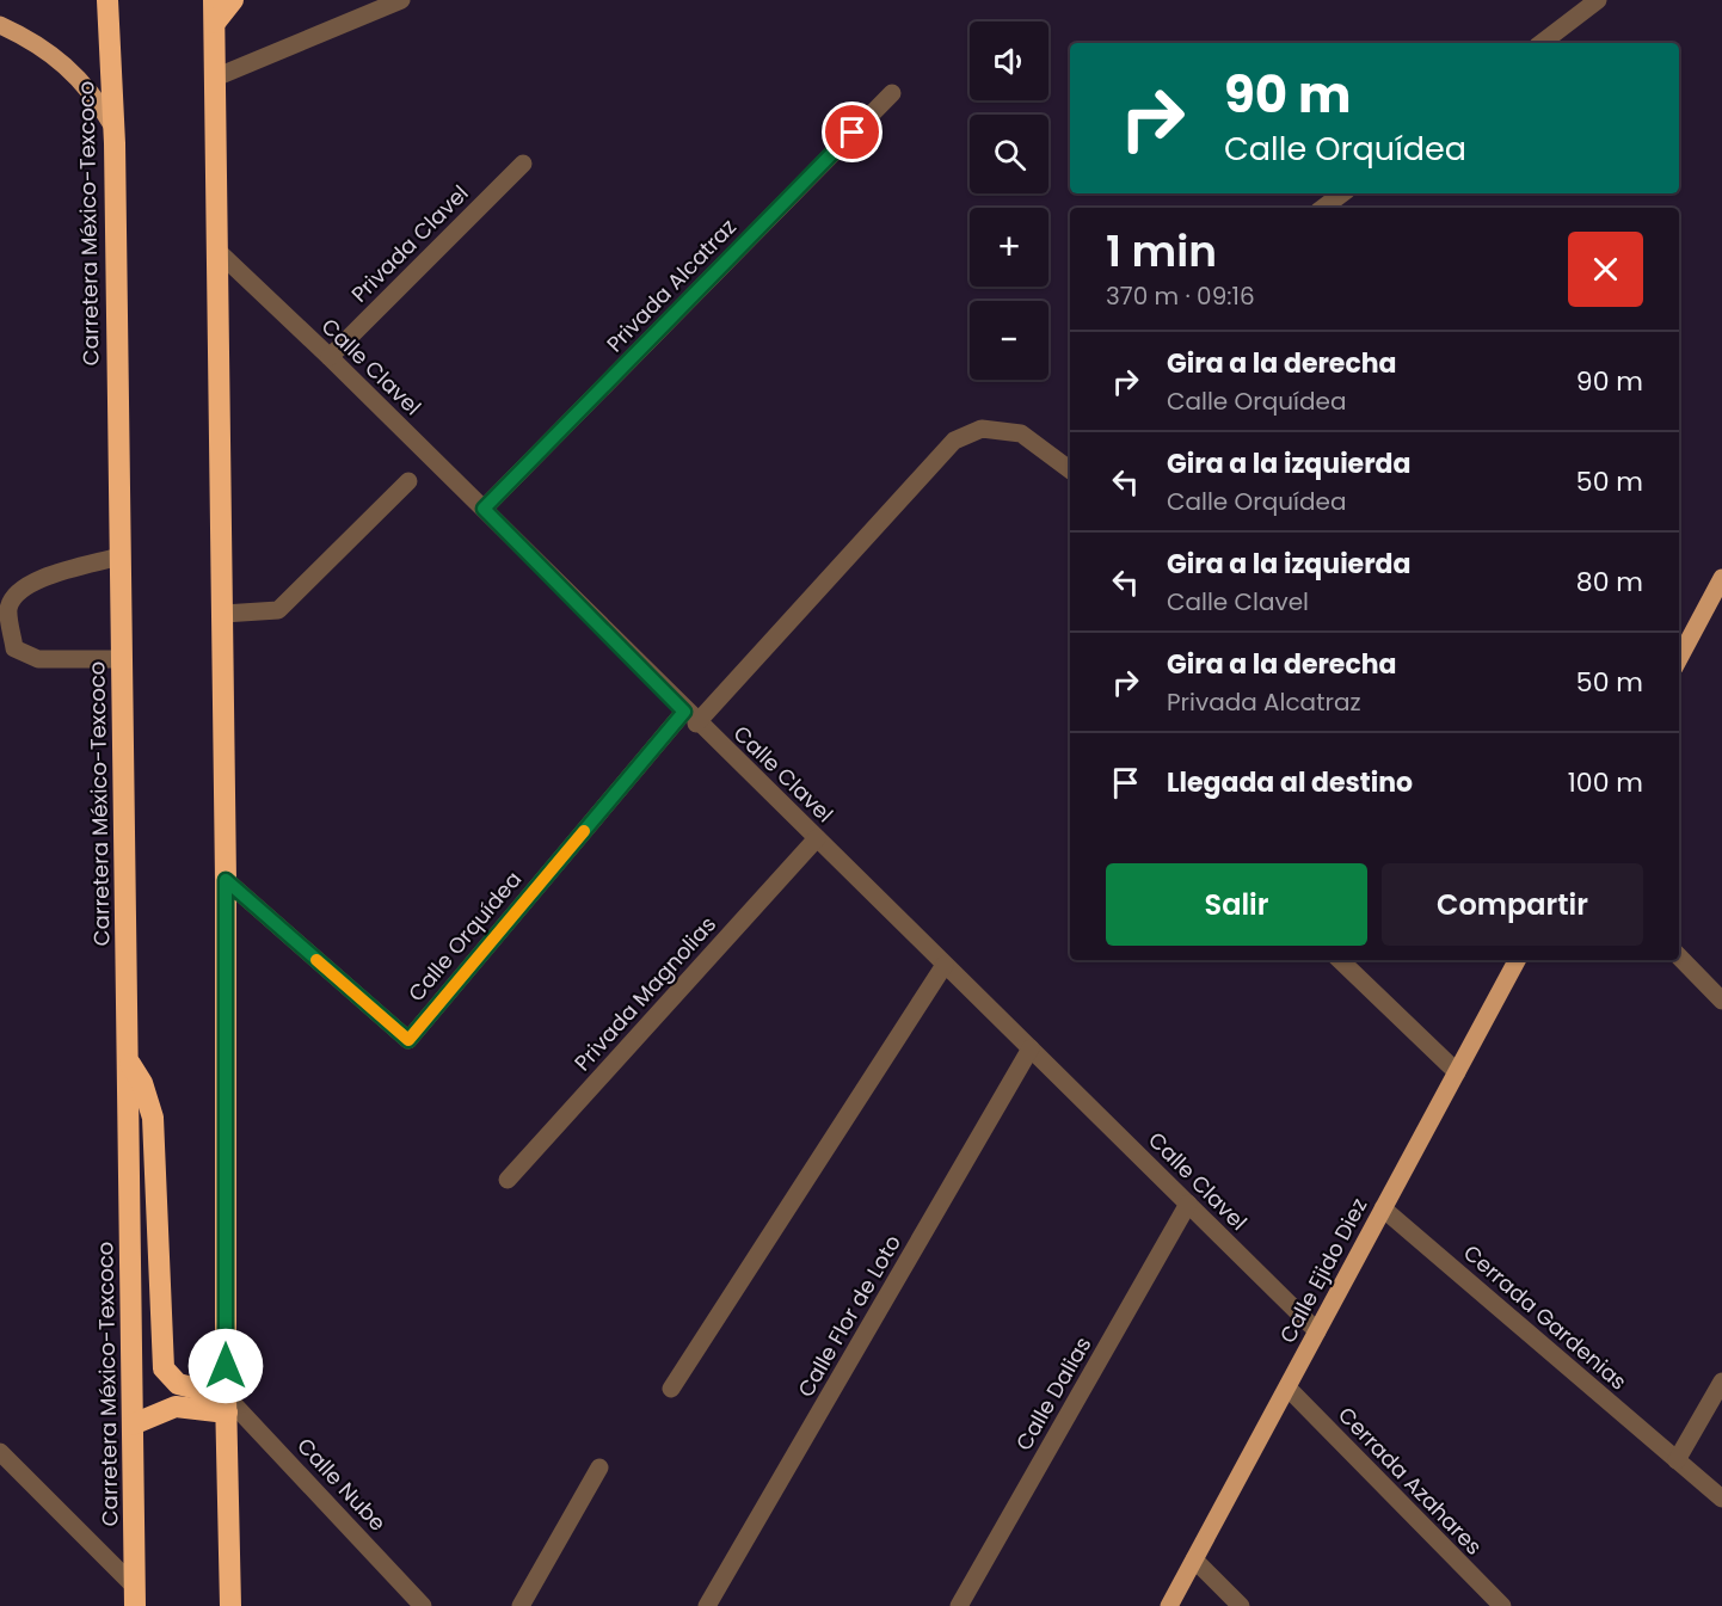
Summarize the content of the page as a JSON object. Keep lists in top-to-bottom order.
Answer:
{
  "streets": {
    "highway": ["Carretera México-Texcoco"],
    "main road": ["Calle Ejido Diez"],
    "street": [
      "Privada Clavel",
      "Privada Alcatraz",
      "Calle Clavel",
      "Calle Orquídea",
      "Privada Magnolias",
      "Calle Flor de Loto",
      "Cerrada Gardenias",
      "Calle Dalias",
      "Cerrada Azahares",
      "Calle Nube"
    ]
  },
  "crossings": [
    ["Privada Clavel", "Calle Clavel"],
    ["Privada Alcatraz", "Calle Clavel"],
    ["Calle Clavel", "Calle Orquídea"],
    ["Calle Clavel", "Privada Magnolias"],
    ["Calle Clavel", "Calle Ejido Diez"],
    ["Calle Clavel", "Calle Flor de Loto"],
    ["Calle Clavel", "Calle Dalias"],
    ["Calle Ejido Diez", "Cerrada Gardenias"],
    ["Calle Ejido Diez", "Cerrada Azahares"]
  ],
  "page": {
    "map_buttons": ["+", "−"],
    "turn": ["90 m", "Calle Orquídea"],
    "heading": ["1 min", "370 m · 09:16"],
    "list": [
      {
        "name": "Gira a la derecha",
        "note": "Calle Orquídea",
        "value": "90 m"
      },
      {
        "name": "Gira a la izquierda",
        "note": "Calle Orquídea",
        "value": "50 m"
      },
      {
        "name": "Gira a la izquierda",
        "note": "Calle Clavel",
        "value": "80 m"
      },
      {
        "name": "Gira a la derecha",
        "note": "Privada Alcatraz",
        "value": "50 m"
      },
      {
        "name": "Llegada al destino",
        "value": "100 m"
      }
    ],
    "buttons": ["Salir", "Compartir"]
  }
}
